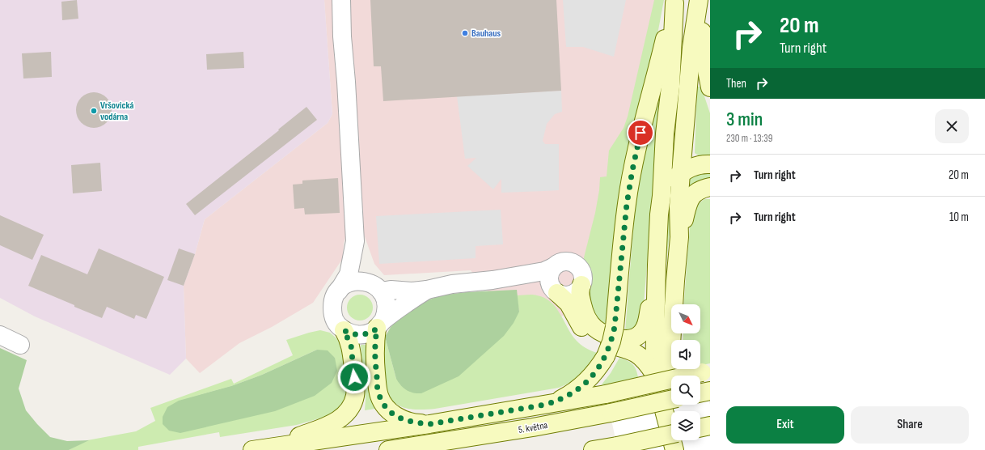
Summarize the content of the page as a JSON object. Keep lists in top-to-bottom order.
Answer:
{
  "streets": {
    "main road": ["5. května"]
  },
  "places": ["Bauhaus", "Vršovická vodárna"],
  "north": "bottom right",
  "page": {
    "turn": ["20 m", "Turn right"],
    "then": "Then",
    "heading": ["3 min", "230 m · 13:39"],
    "list": [
      {
        "name": "Turn right",
        "value": "20 m"
      },
      {
        "name": "Turn right",
        "value": "10 m"
      }
    ],
    "buttons": ["Exit", "Share"]
  }
}
